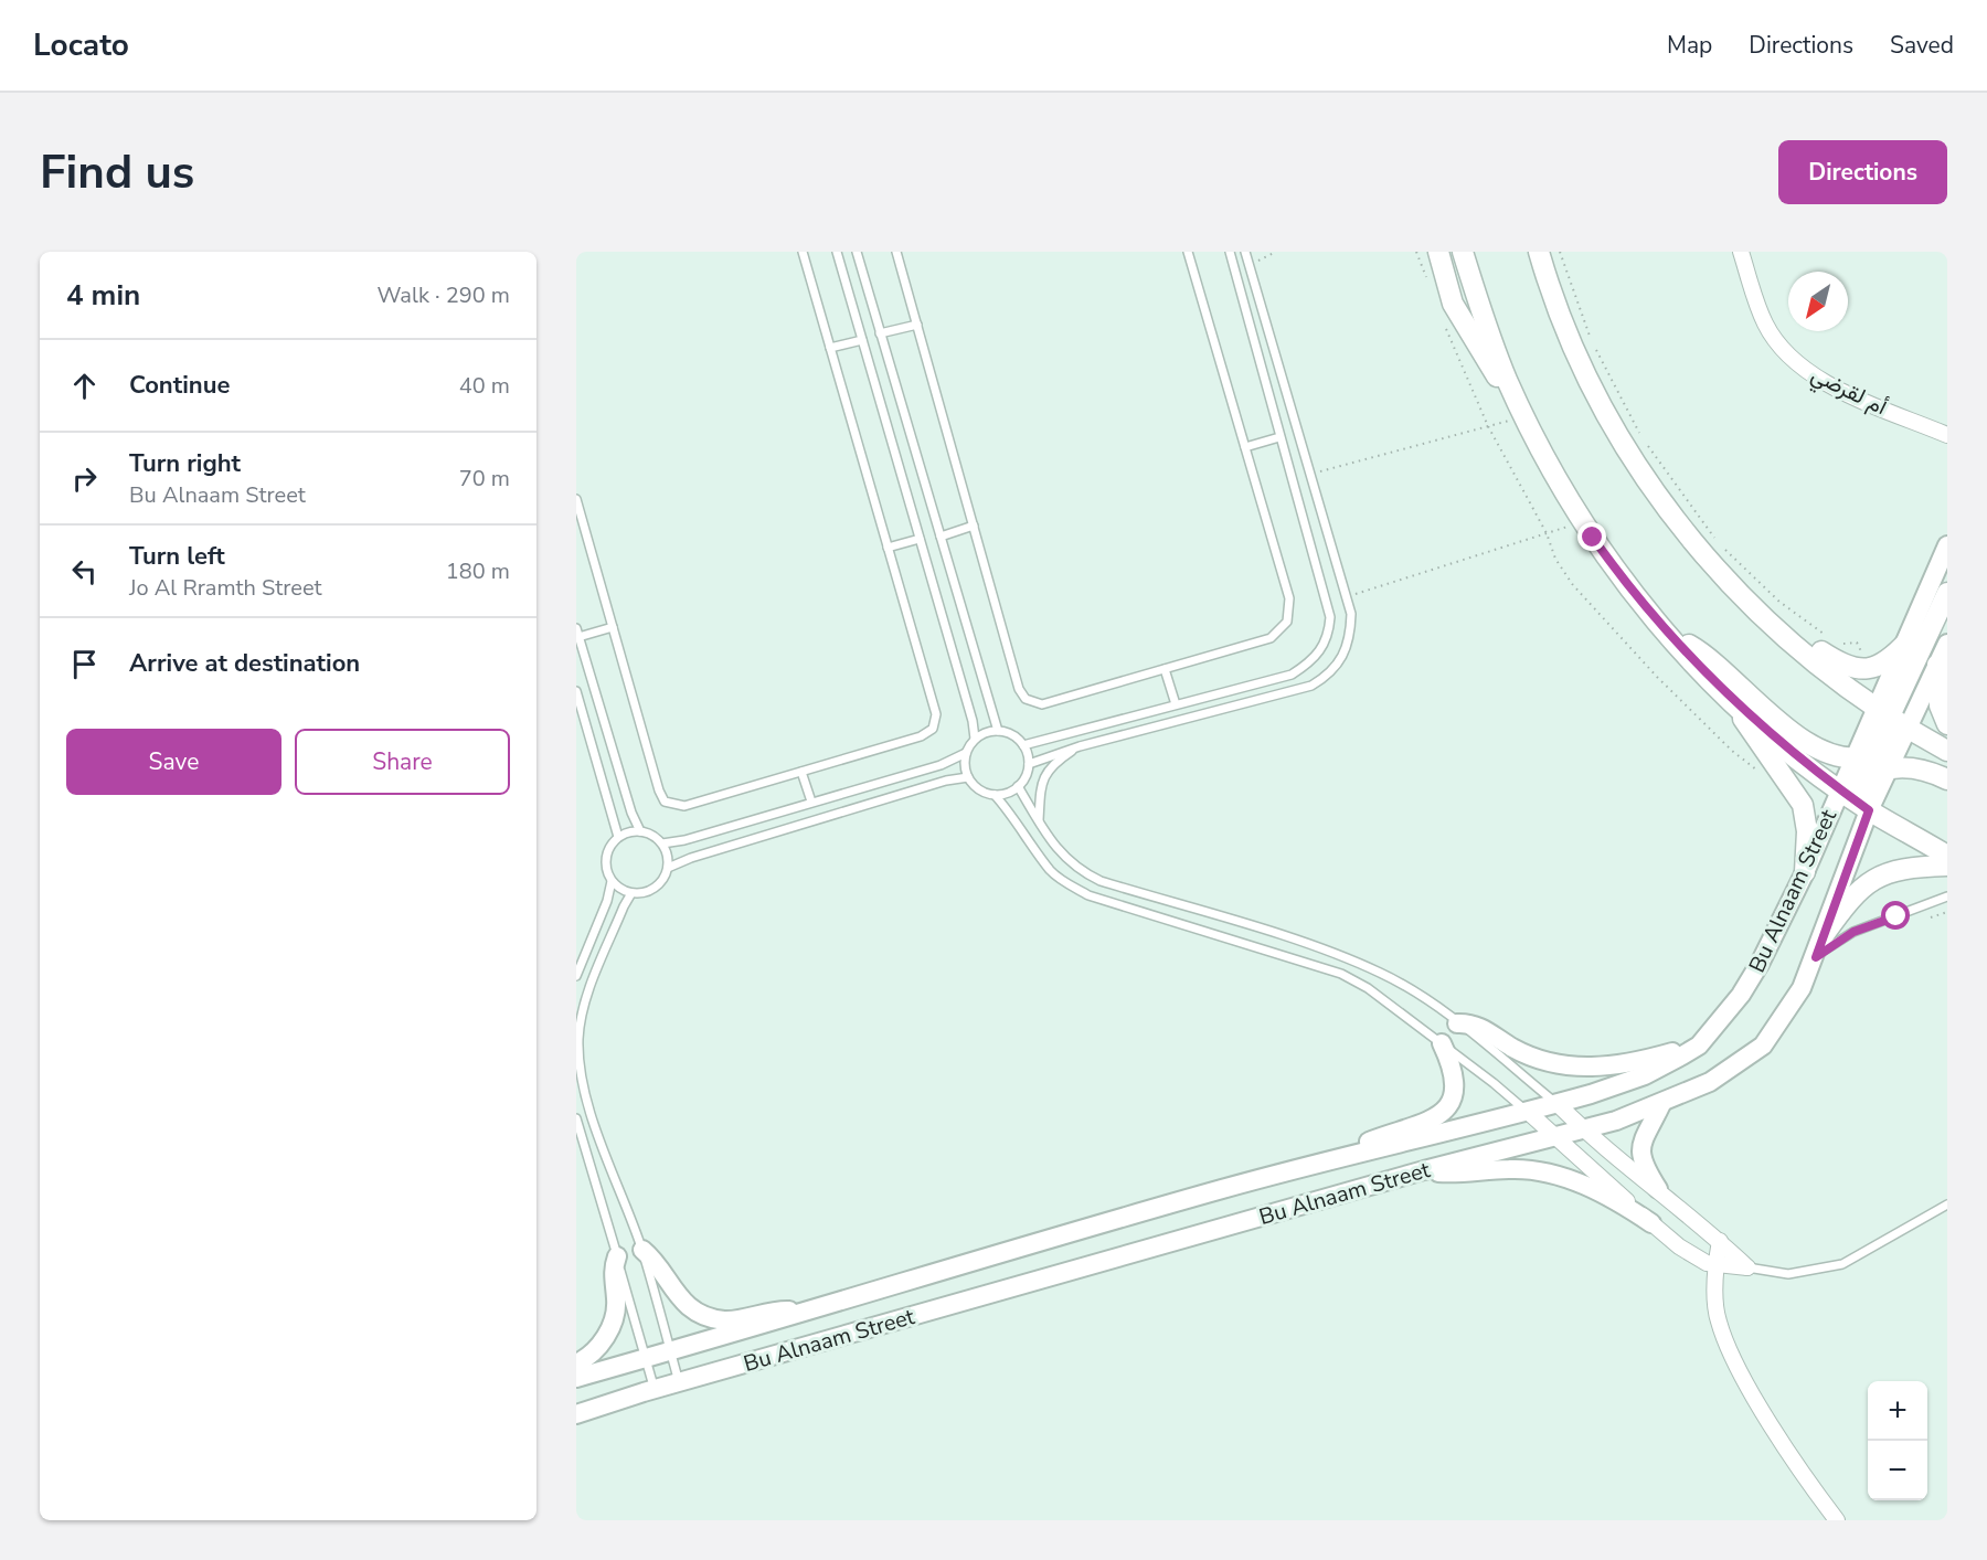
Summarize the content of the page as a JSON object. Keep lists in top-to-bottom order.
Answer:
{
  "streets": {
    "street": ["أم لقرضي", "Bu Alnaam Street"]
  },
  "north": "bottom left",
  "page": {
    "header": "Locato",
    "nav": ["Map", "Directions", "Saved"],
    "buttons": [
      "Directions",
      ["Save", "Share"]
    ],
    "title": "Find us",
    "heading": ["4 min", "Walk · 290 m"],
    "list": [
      ["Continue", "40 m"],
      ["Turn right", "Bu Alnaam Street", "70 m"],
      ["Turn left", "Jo Al Rramth Street", "180 m"],
      "Arrive at destination"
    ],
    "map_buttons": ["+", "−"]
  }
}
